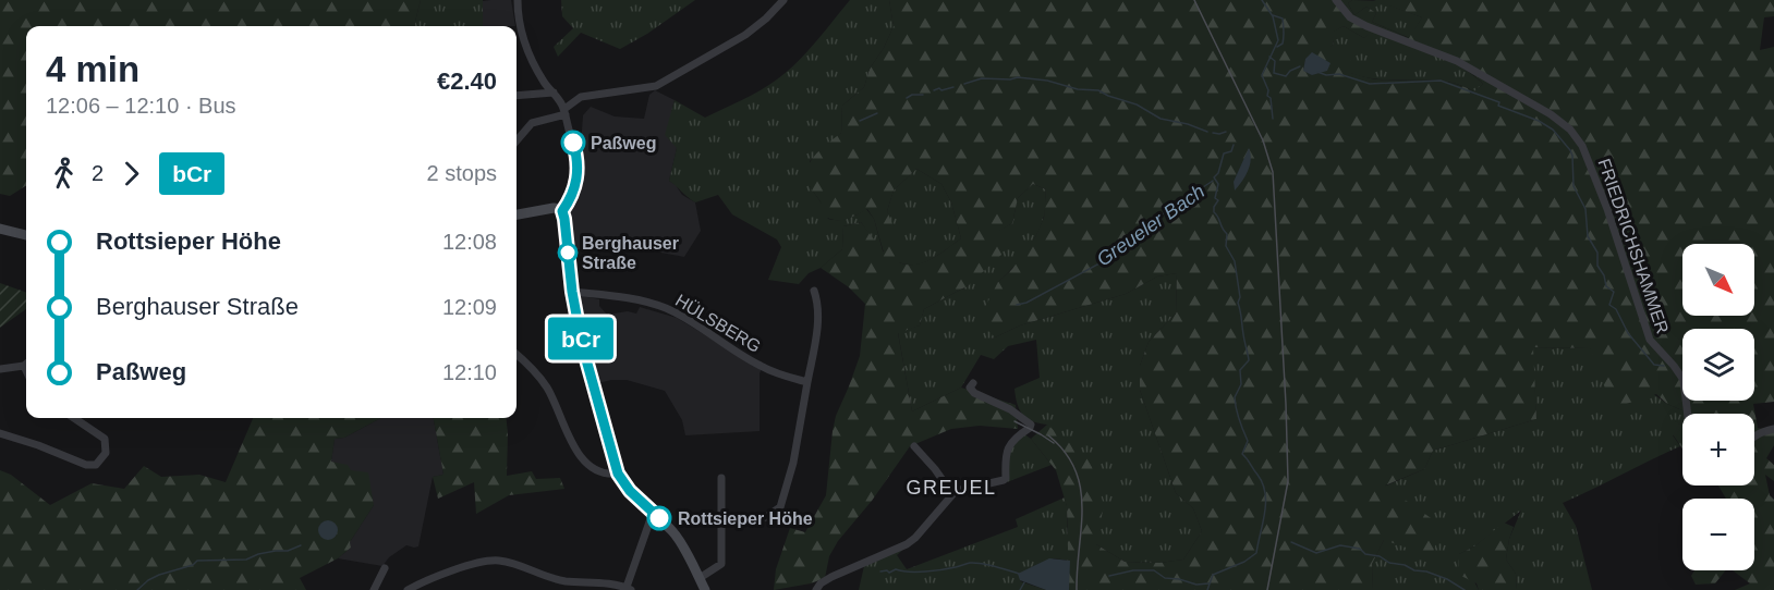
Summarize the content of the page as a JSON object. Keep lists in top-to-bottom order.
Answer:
{
  "streets": {
    "street": ["FRIEDRICHSHAMMER", "HÜLSBERG"]
  },
  "districts": ["GREUEL"],
  "water": ["Greueler Bach"],
  "places": ["Paßweg", "Berghauser Straße", "Rottsieper Höhe"],
  "lines": ["bus line bCr"],
  "north": "bottom right",
  "page": {
    "on_map": "bCr",
    "heading": ["4 min", "12:06 – 12:10 · Bus", "€2.40"],
    "legs": ["2", "bCr", "2 stops"],
    "list": [
      {
        "name": "Rottsieper Höhe",
        "value": "12:08"
      },
      {
        "name": "Berghauser Straße",
        "value": "12:09"
      },
      {
        "name": "Paßweg",
        "value": "12:10"
      }
    ],
    "map_buttons": ["+", "−"]
  }
}
